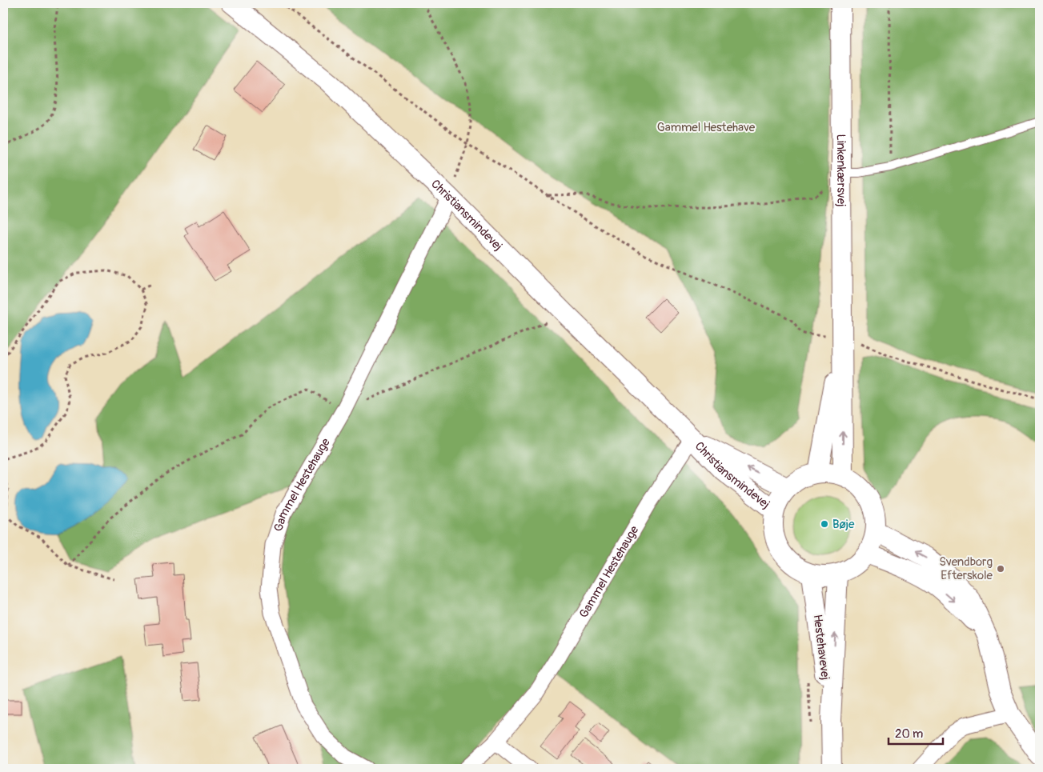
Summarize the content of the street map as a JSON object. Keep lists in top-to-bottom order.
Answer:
{
  "streets": {
    "street": [
      "Linkenkærsvej",
      "Christiansmindevej",
      "Gammel Hestehauge",
      "Hestehavevej"
    ]
  },
  "crossings": [
    ["Linkenkærsvej", "Christiansmindevej"],
    ["Linkenkærsvej", "Hestehavevej"],
    ["Christiansmindevej", "Gammel Hestehauge"],
    ["Christiansmindevej", "Hestehavevej"]
  ],
  "parks": ["Gammel Hestehave"],
  "places": ["Bøje", "Svendborg Efterskole"],
  "scale_bar": "20 m"
}
